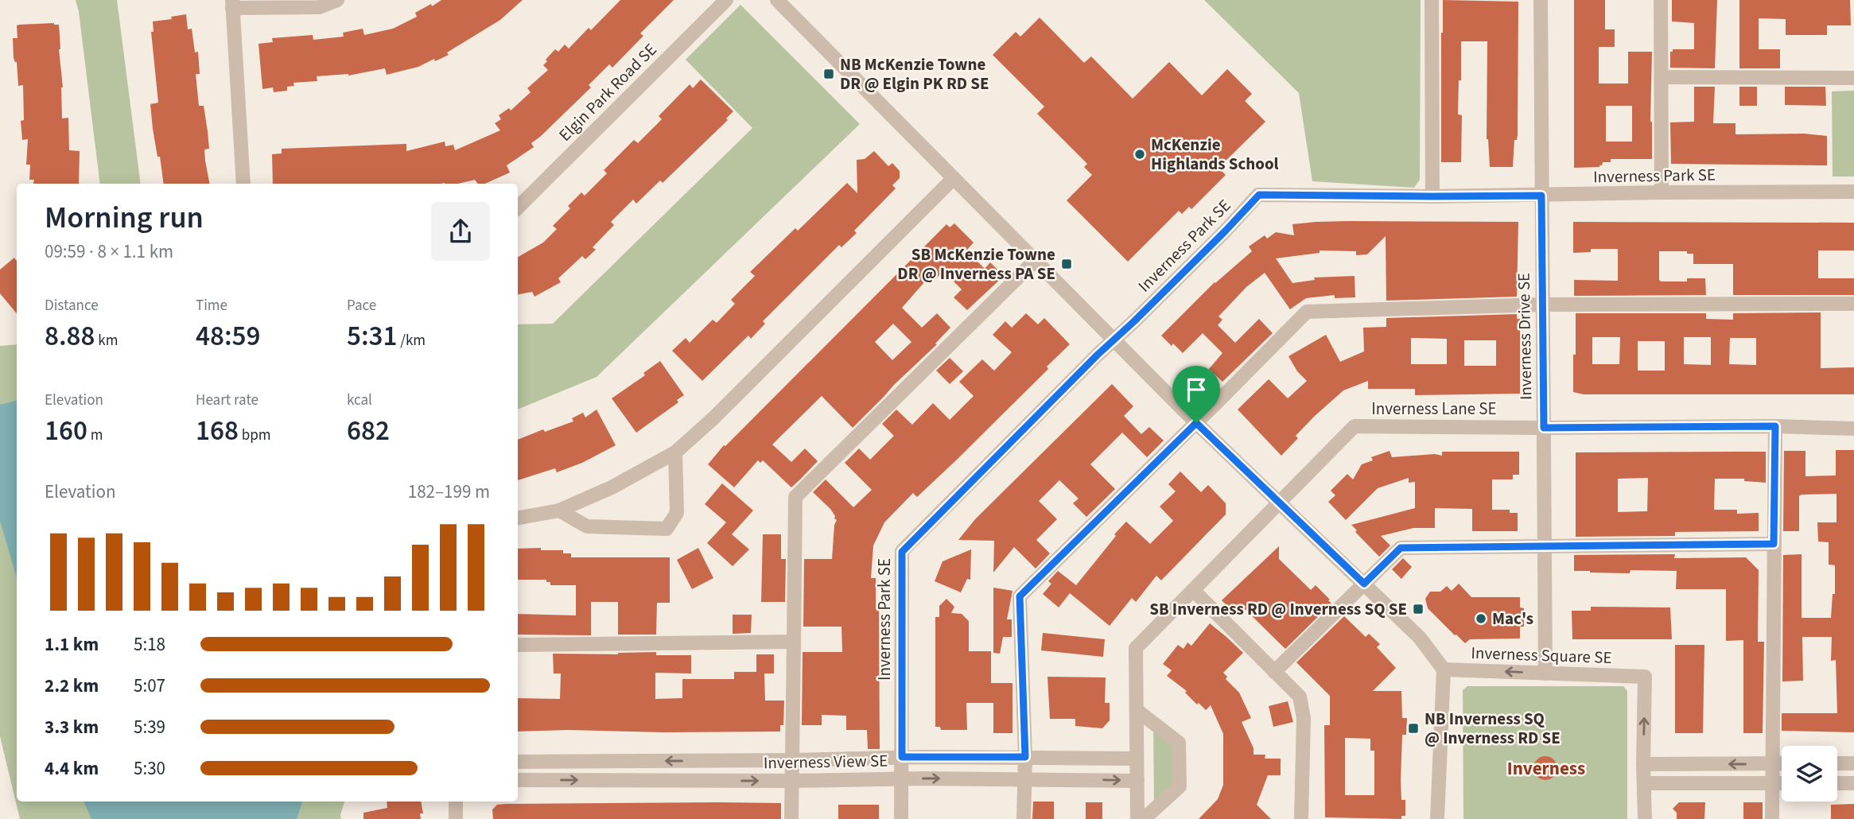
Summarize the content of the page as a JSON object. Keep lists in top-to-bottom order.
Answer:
{
  "streets": {
    "street": [
      "Elgin Park Road SE",
      "Inverness Park SE",
      "Inverness Drive SE",
      "Inverness Lane SE",
      "Inverness Square SE",
      "Inverness View SE"
    ]
  },
  "crossings": [
    ["Inverness Park SE", "Inverness Drive SE"],
    ["Inverness Park SE", "Inverness View SE"],
    ["Inverness Drive SE", "Inverness Lane SE"],
    ["Inverness Drive SE", "Inverness Square SE"],
    ["Inverness Lane SE", "Inverness View SE"]
  ],
  "districts": ["Inverness"],
  "places": {
    "transit": [
      "NB McKenzie Towne DR @ Elgin PK RD SE",
      "SB McKenzie Towne DR @ Inverness PA SE",
      "SB Inverness RD @ Inverness SQ SE",
      "NB Inverness SQ @ Inverness RD SE"
    ],
    "other": ["McKenzie Highlands School", "Mac's"]
  },
  "page": {
    "heading": ["Morning run", "09:59 · 8 × 1.1 km"],
    "stats": [
      ["Distance", "8.88 km"],
      ["Time", "48:59"],
      ["Pace", "5:31 /km"],
      ["Elevation", "160 m"],
      ["Heart rate", "168 bpm"],
      ["kcal", "682"]
    ],
    "chart": ["Elevation", "182–199 m"],
    "list": [
      {
        "name": "1.1 km",
        "note": "5:18"
      },
      {
        "name": "2.2 km",
        "note": "5:07"
      },
      {
        "name": "3.3 km",
        "note": "5:39"
      },
      {
        "name": "4.4 km",
        "note": "5:30"
      }
    ]
  }
}
